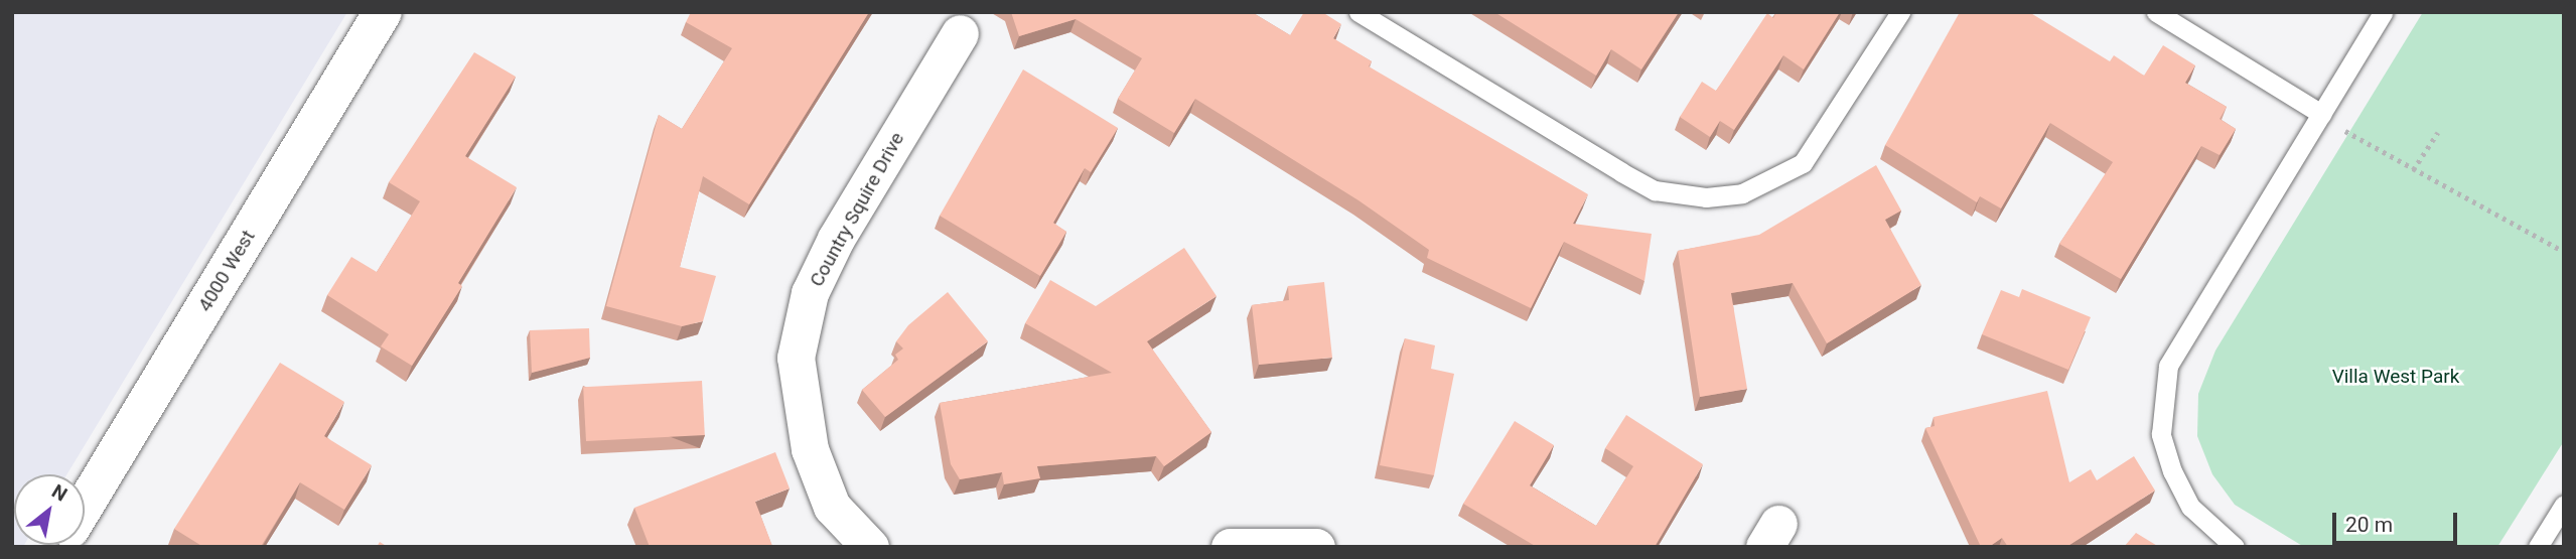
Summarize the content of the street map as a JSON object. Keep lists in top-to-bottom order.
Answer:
{
  "streets": {
    "main road": ["4000 West"],
    "street": ["Country Squire Drive"]
  },
  "parks": ["Villa West Park"],
  "scale_bar": "20 m",
  "north": "top right"
}
